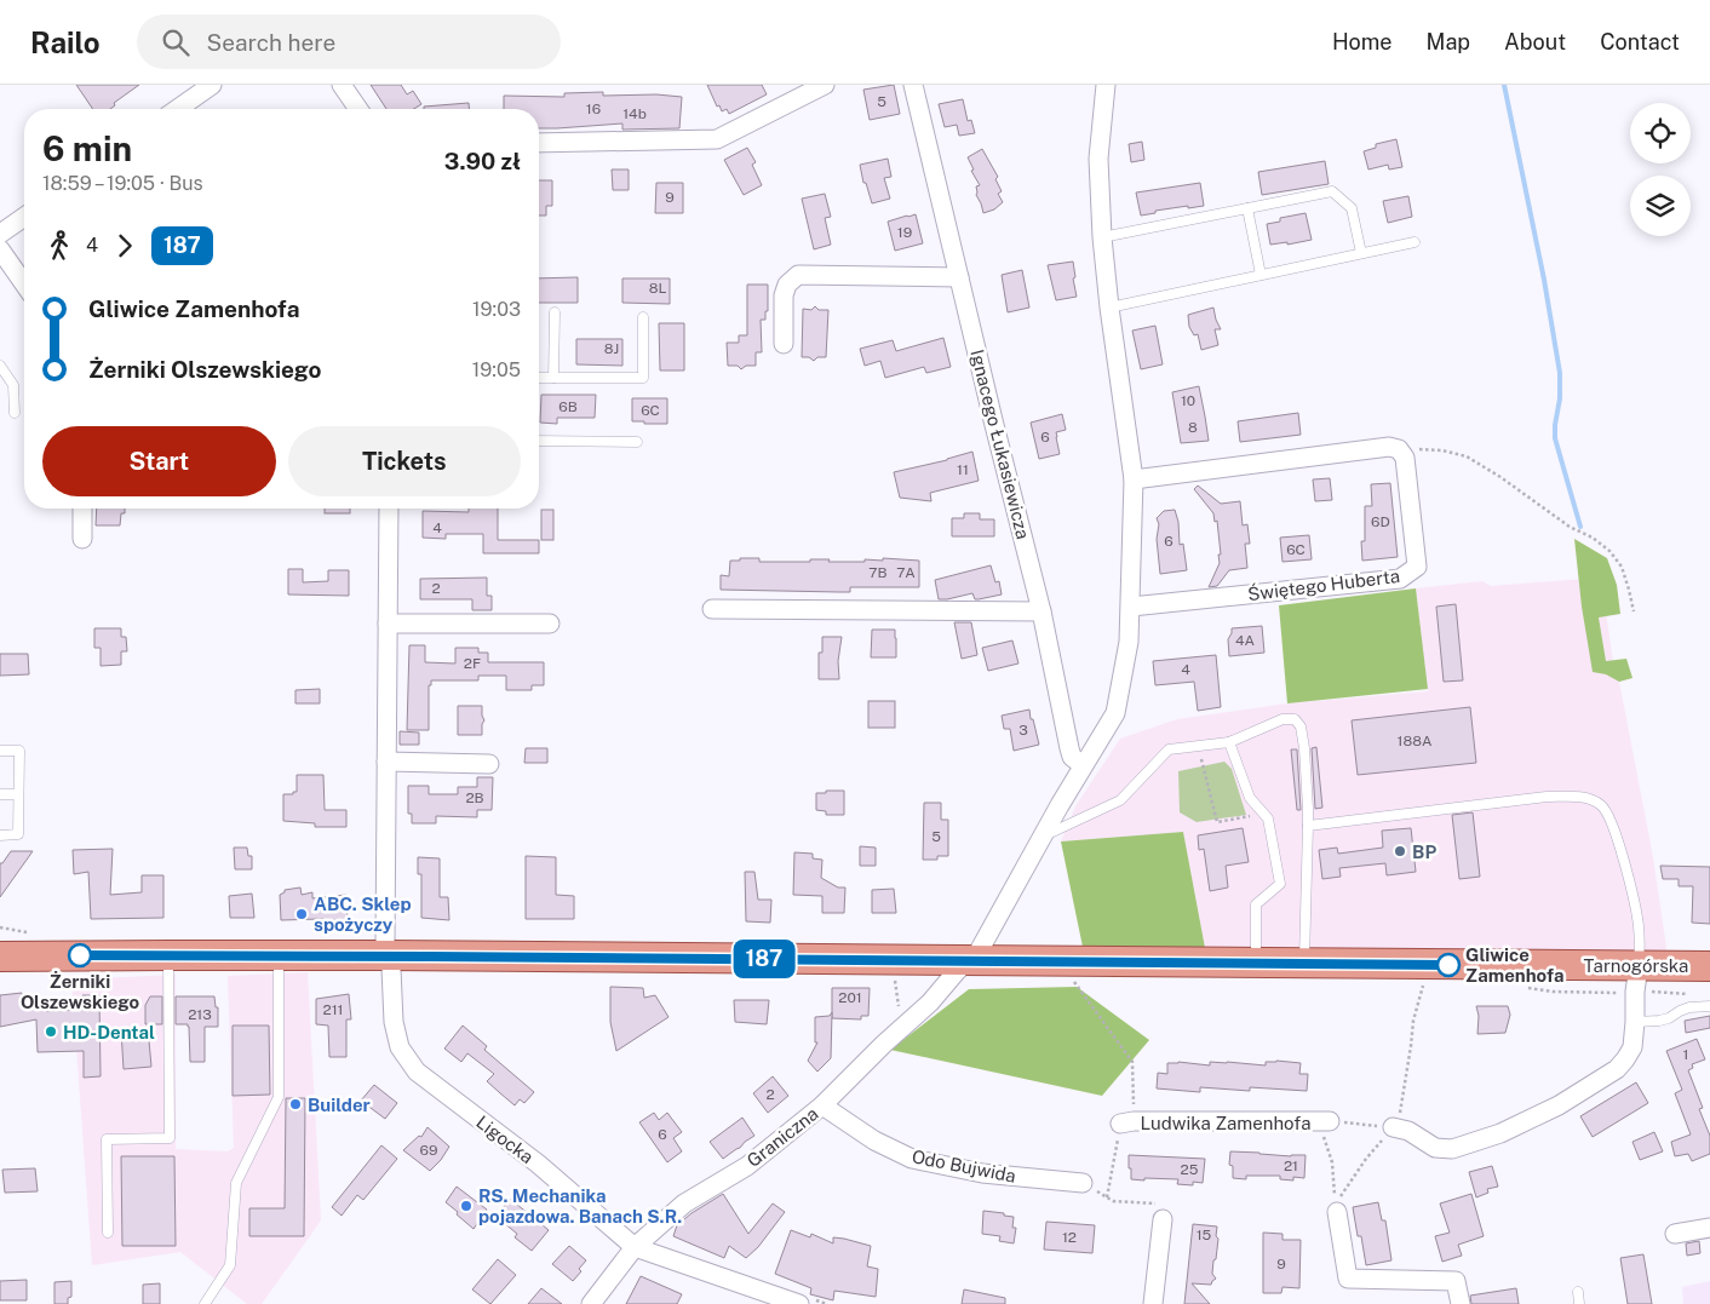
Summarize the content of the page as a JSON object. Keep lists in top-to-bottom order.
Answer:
{
  "streets": {
    "main road": ["Tarnogórska"],
    "street": [
      "Ignacego Łukasiewicza",
      "Świętego Huberta",
      "Ludwika Zamenhofa",
      "Graniczna",
      "Ligocka",
      "Odo Bujwida"
    ]
  },
  "crossings": [
    ["Tarnogórska", "Graniczna"],
    ["Tarnogórska", "Ligocka"],
    ["Graniczna", "Ligocka"],
    ["Graniczna", "Odo Bujwida"]
  ],
  "places": [
    "BP",
    "ABC. Sklep spożyczy",
    "Żerniki Olszewskiego",
    "Gliwice Zamenhofa",
    "HD-Dental",
    "Builder",
    "RS. Mechanika pojazdowa. Banach S.R."
  ],
  "lines": ["bus line 187"],
  "house_numbers": [
    "5",
    "16",
    "14b",
    "9",
    "19",
    "8L",
    "8J",
    "10",
    "6B",
    "6C",
    "8",
    "6",
    "11",
    "6D",
    "4",
    "6",
    "6C",
    "7B",
    "7A",
    "2",
    "4A",
    "2F",
    "4",
    "3",
    "188A",
    "2B",
    "5",
    "201",
    "211",
    "213",
    "1",
    "2",
    "6",
    "69",
    "21",
    "25",
    "15",
    "12",
    "9"
  ],
  "page": {
    "header": "Railo",
    "search": "Search here",
    "nav": [
      "Home",
      "Map",
      "About",
      "Contact"
    ],
    "on_map": "187",
    "heading": ["6 min", "18:59 – 19:05 · Bus", "3.90 zł"],
    "legs": ["4", "187"],
    "list": [
      {
        "name": "Gliwice Zamenhofa",
        "value": "19:03"
      },
      {
        "name": "Żerniki Olszewskiego",
        "value": "19:05"
      }
    ],
    "buttons": ["Start", "Tickets"]
  }
}
